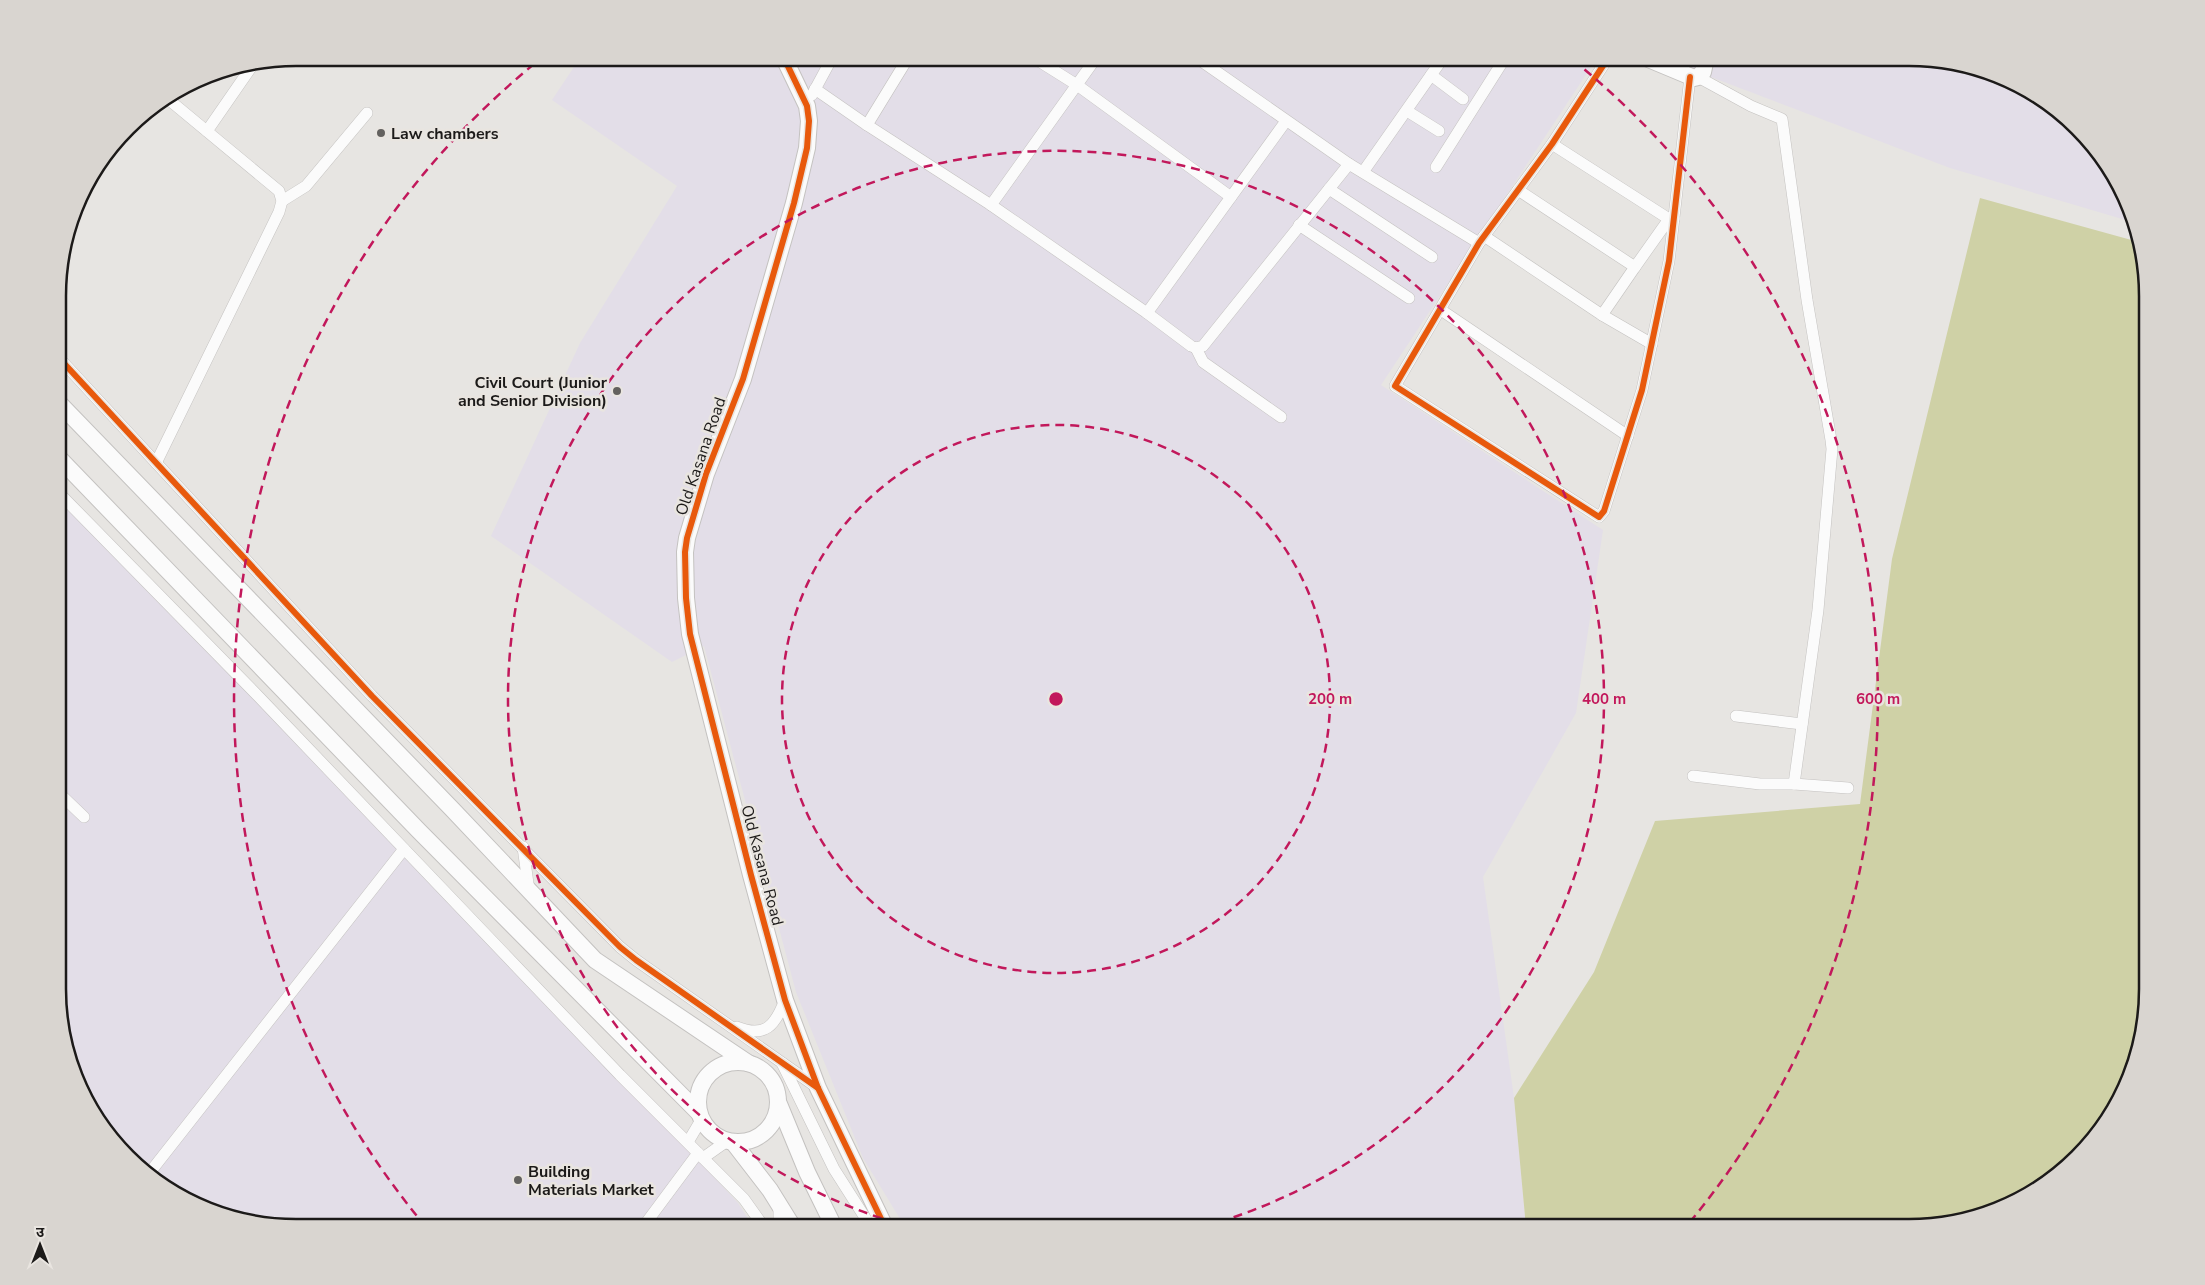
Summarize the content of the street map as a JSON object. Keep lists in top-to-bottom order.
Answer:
{
  "streets": {
    "main road": ["Old Kasana Road"]
  },
  "places": ["Law chambers", "Civil Court (Junior and Senior Division)", "Building Materials Market"],
  "north": "top",
  "rings": ["200 m", "400 m", "600 m"]
}
